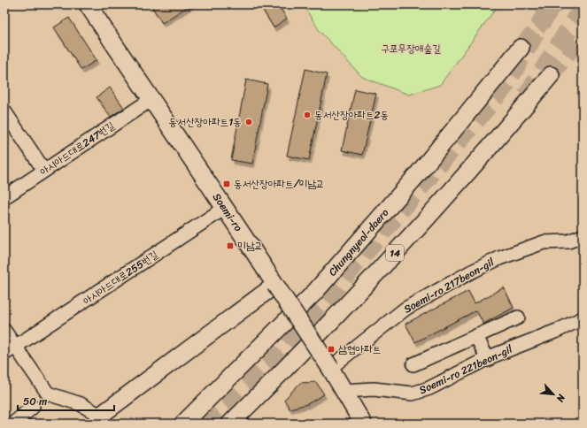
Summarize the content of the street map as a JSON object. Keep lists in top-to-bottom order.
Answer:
{
  "streets": {
    "main road": ["Soemi-ro", "Chungnyeol-daero", "14"],
    "street": [
      "아시아드대로247번길",
      "아시아드대로255번길",
      "Soemi-ro 217beon-gil",
      "Soemi-ro 221beon-gil"
    ]
  },
  "crossings": [
    ["아시아드대로247번길", "Soemi-ro"],
    ["Soemi-ro", "아시아드대로255번길"],
    ["Soemi-ro", "Soemi-ro 217beon-gil"],
    ["Soemi-ro", "Soemi-ro 221beon-gil"]
  ],
  "parks": ["구포무장애숲길"],
  "places": {
    "other": ["동서산장아파트2동", "동서산장아파트1동"],
    "transit": ["동서산장아파트/미남교", "미남교", "삼협아파트"]
  },
  "scale_bar": "50 m",
  "north": "bottom right"
}
